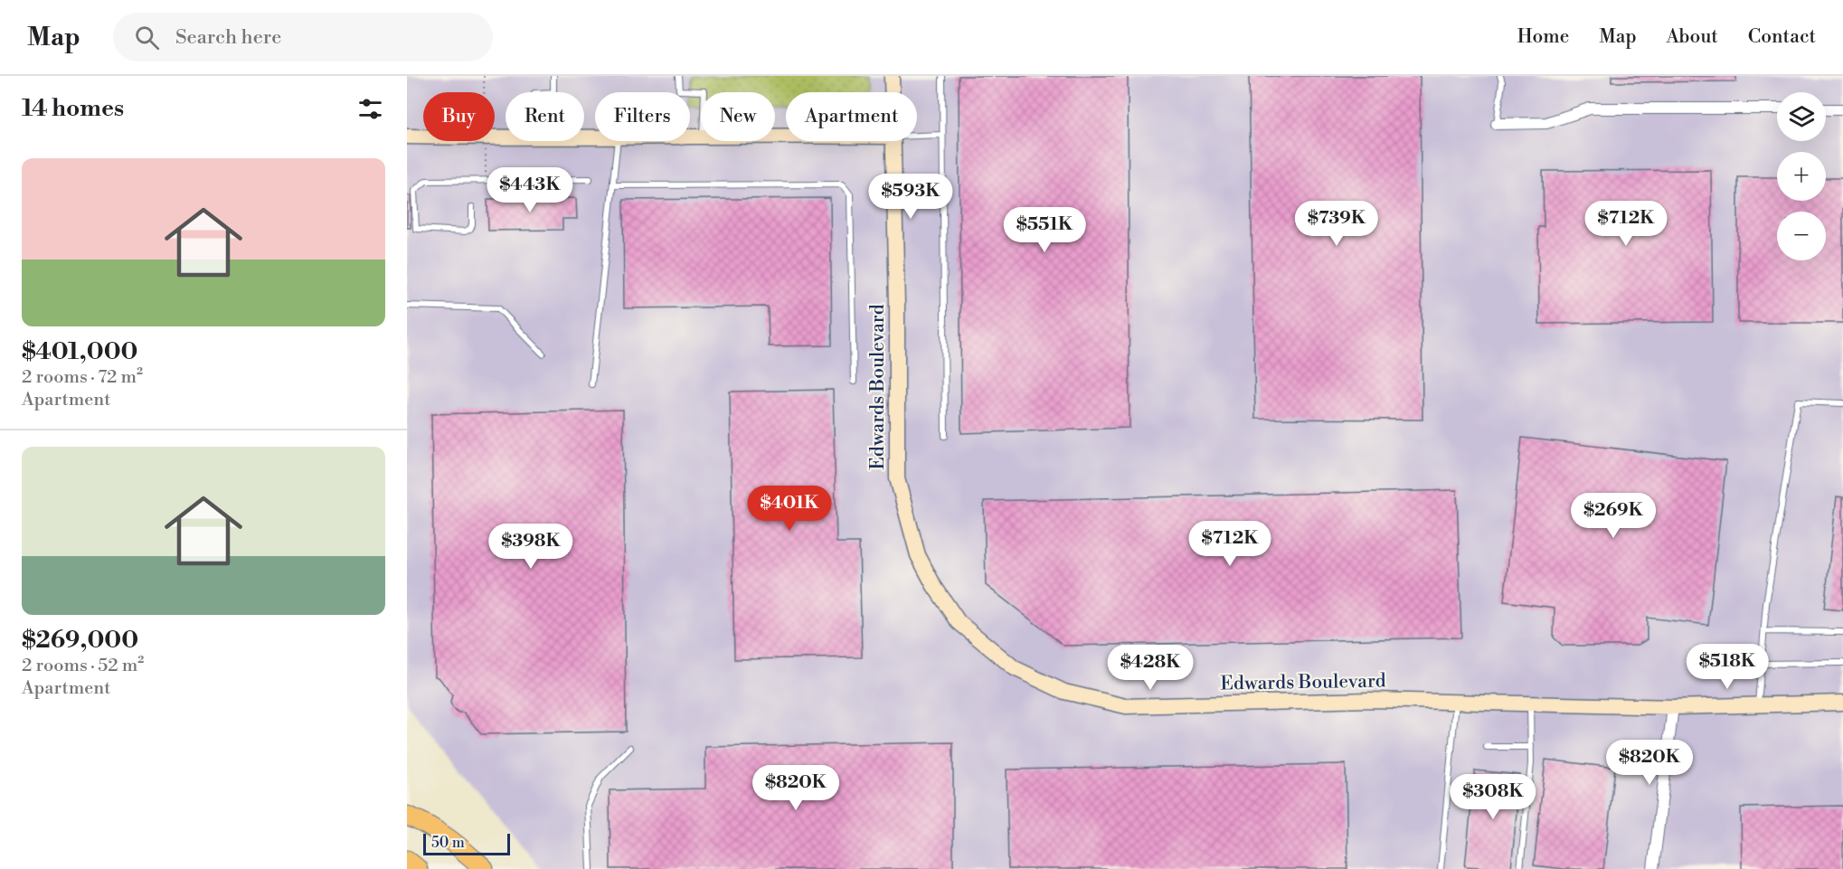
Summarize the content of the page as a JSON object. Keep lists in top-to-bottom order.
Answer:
{
  "streets": {
    "street": ["Edwards Boulevard"]
  },
  "scale_bar": "50 m",
  "page": {
    "header": "Map",
    "search": "Search here",
    "nav": [
      "Home",
      "Map",
      "About",
      "Contact"
    ],
    "heading": "14 homes",
    "map_buttons": ["+", "−"],
    "chip": [
      "Buy",
      "Rent",
      "Filters",
      "New",
      "Apartment"
    ],
    "list": [
      {
        "name": "$401,000",
        "note": "2 rooms · 72 m² · Apartment"
      },
      {
        "name": "$269,000",
        "note": "2 rooms · 52 m² · Apartment"
      }
    ],
    "price": [
      "$443K",
      "$593K",
      "$739K",
      "$712K",
      "$551K",
      "$401K",
      "$269K",
      "$712K",
      "$398K",
      "$518K",
      "$428K",
      "$820K",
      "$820K",
      "$308K"
    ],
    "scale": "50 m"
  }
}
